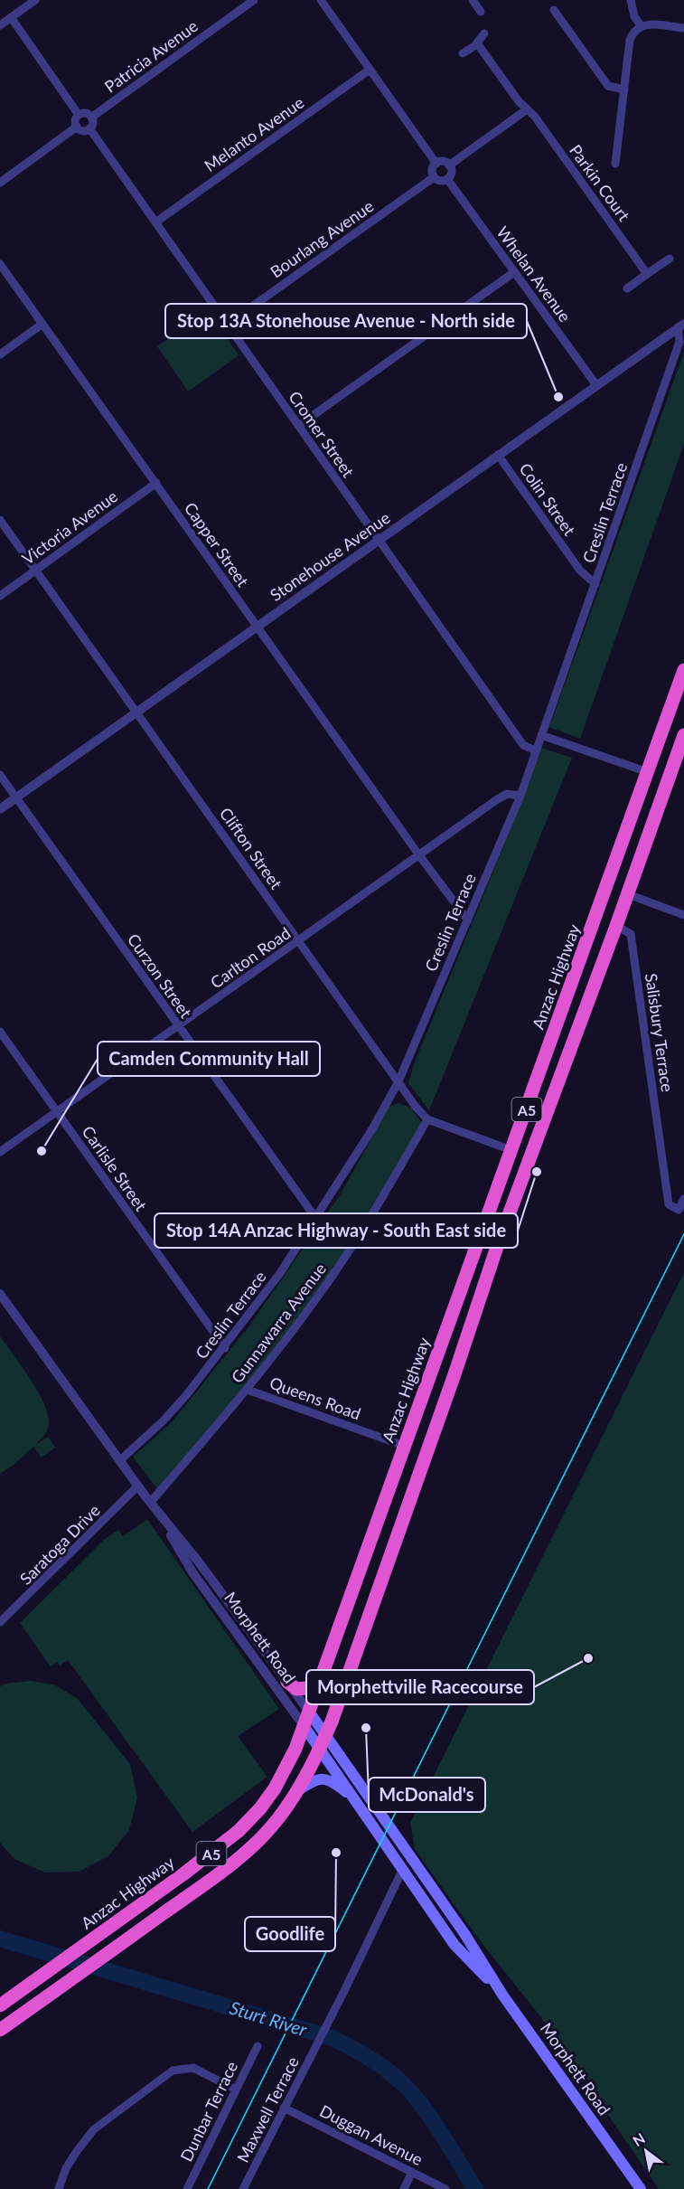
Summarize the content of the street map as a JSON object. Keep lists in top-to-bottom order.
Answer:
{
  "streets": {
    "highway": ["Anzac Highway", "A5"],
    "main road": ["Morphett Road"],
    "street": [
      "Patricia Avenue",
      "Melanto Avenue",
      "Parkin Court",
      "Bourlang Avenue",
      "Whelan Avenue",
      "Cromer Street",
      "Colin Street",
      "Creslin Terrace",
      "Victoria Avenue",
      "Capper Street",
      "Stonehouse Avenue",
      "Clifton Street",
      "Carlton Road",
      "Curzon Street",
      "Salisbury Terrace",
      "Carlisle Street",
      "Gunnawarra Avenue",
      "Queens Road",
      "Saratoga Drive",
      "Maxwell Terrace",
      "Dunbar Terrace",
      "Duggan Avenue"
    ]
  },
  "crossings": [
    ["Patricia Avenue", "Cromer Street"],
    ["Melanto Avenue", "Cromer Street"],
    ["Bourlang Avenue", "Whelan Avenue"],
    ["Bourlang Avenue", "Cromer Street"],
    ["Whelan Avenue", "Stonehouse Avenue"],
    ["Cromer Street", "Creslin Terrace"],
    ["Cromer Street", "Stonehouse Avenue"],
    ["Colin Street", "Creslin Terrace"],
    ["Colin Street", "Stonehouse Avenue"],
    ["Creslin Terrace", "Capper Street"],
    ["Creslin Terrace", "Stonehouse Avenue"],
    ["Creslin Terrace", "Clifton Street"],
    ["Creslin Terrace", "Carlton Road"],
    ["Creslin Terrace", "Curzon Street"],
    ["Creslin Terrace", "Carlisle Street"],
    ["Creslin Terrace", "Morphett Road"],
    ["Victoria Avenue", "Capper Street"],
    ["Victoria Avenue", "Clifton Street"],
    ["Capper Street", "Stonehouse Avenue"],
    ["Capper Street", "Carlton Road"],
    ["Stonehouse Avenue", "Clifton Street"],
    ["Stonehouse Avenue", "Curzon Street"],
    ["Clifton Street", "Carlton Road"],
    ["Clifton Street", "Gunnawarra Avenue"],
    ["Carlton Road", "Curzon Street"],
    ["Carlton Road", "Carlisle Street"],
    ["Anzac Highway", "Queens Road"],
    ["Anzac Highway", "Morphett Road"],
    ["Salisbury Terrace", "A5"],
    ["A5", "Morphett Road"],
    ["Gunnawarra Avenue", "Queens Road"],
    ["Gunnawarra Avenue", "Morphett Road"],
    ["Saratoga Drive", "Morphett Road"],
    ["Morphett Road", "Maxwell Terrace"],
    ["Maxwell Terrace", "Duggan Avenue"]
  ],
  "water": ["Sturt River"],
  "places": [
    "Stop 13A Stonehouse Avenue - North side",
    "Camden Community Hall",
    "Stop 14A Anzac Highway - South East side",
    "Morphettville Racecourse",
    "McDonald's",
    "Goodlife"
  ],
  "north": "top left"
}
